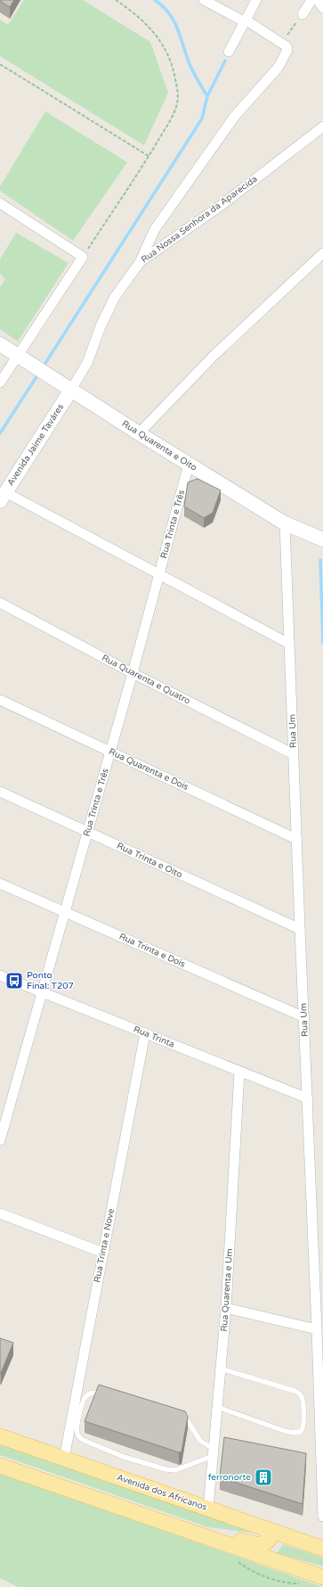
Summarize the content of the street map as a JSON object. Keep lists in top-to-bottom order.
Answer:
{
  "streets": {
    "main road": ["Avenida Jaime Taváres", "Rua Quarenta e Oito", "Avenida dos Africanos"],
    "street": [
      "Rua Nossa Senhora da Aparecida",
      "Rua Trinta e Três",
      "Rua Quarenta e Quatro",
      "Rua Um",
      "Rua Quarenta e Dois",
      "Rua Trinta e Oito",
      "Rua Trinta e Dois",
      "Rua Trinta",
      "Rua Trinta e Nove",
      "Rua Quarenta e Um"
    ]
  },
  "crossings": [
    ["Rua Nossa Senhora da Aparecida", "Avenida Jaime Taváres"],
    ["Rua Nossa Senhora da Aparecida", "Rua Quarenta e Oito"],
    ["Avenida Jaime Taváres", "Rua Quarenta e Oito"],
    ["Rua Quarenta e Oito", "Rua Trinta e Três"],
    ["Rua Quarenta e Oito", "Rua Um"],
    ["Rua Trinta e Três", "Rua Quarenta e Quatro"],
    ["Rua Trinta e Três", "Rua Quarenta e Dois"],
    ["Rua Trinta e Três", "Rua Trinta e Oito"],
    ["Rua Trinta e Três", "Rua Trinta e Dois"],
    ["Rua Trinta e Três", "Rua Trinta"],
    ["Rua Quarenta e Quatro", "Rua Um"],
    ["Rua Um", "Rua Quarenta e Dois"],
    ["Rua Um", "Rua Trinta e Oito"],
    ["Rua Um", "Rua Trinta e Dois"],
    ["Rua Um", "Rua Trinta"],
    ["Rua Trinta", "Rua Trinta e Nove"],
    ["Rua Trinta", "Rua Quarenta e Um"],
    ["Rua Trinta e Nove", "Avenida dos Africanos"],
    ["Rua Quarenta e Um", "Avenida dos Africanos"]
  ],
  "places": {
    "bus stop": ["Ponto Final: T207"],
    "building": ["ferronorte"]
  }
}
